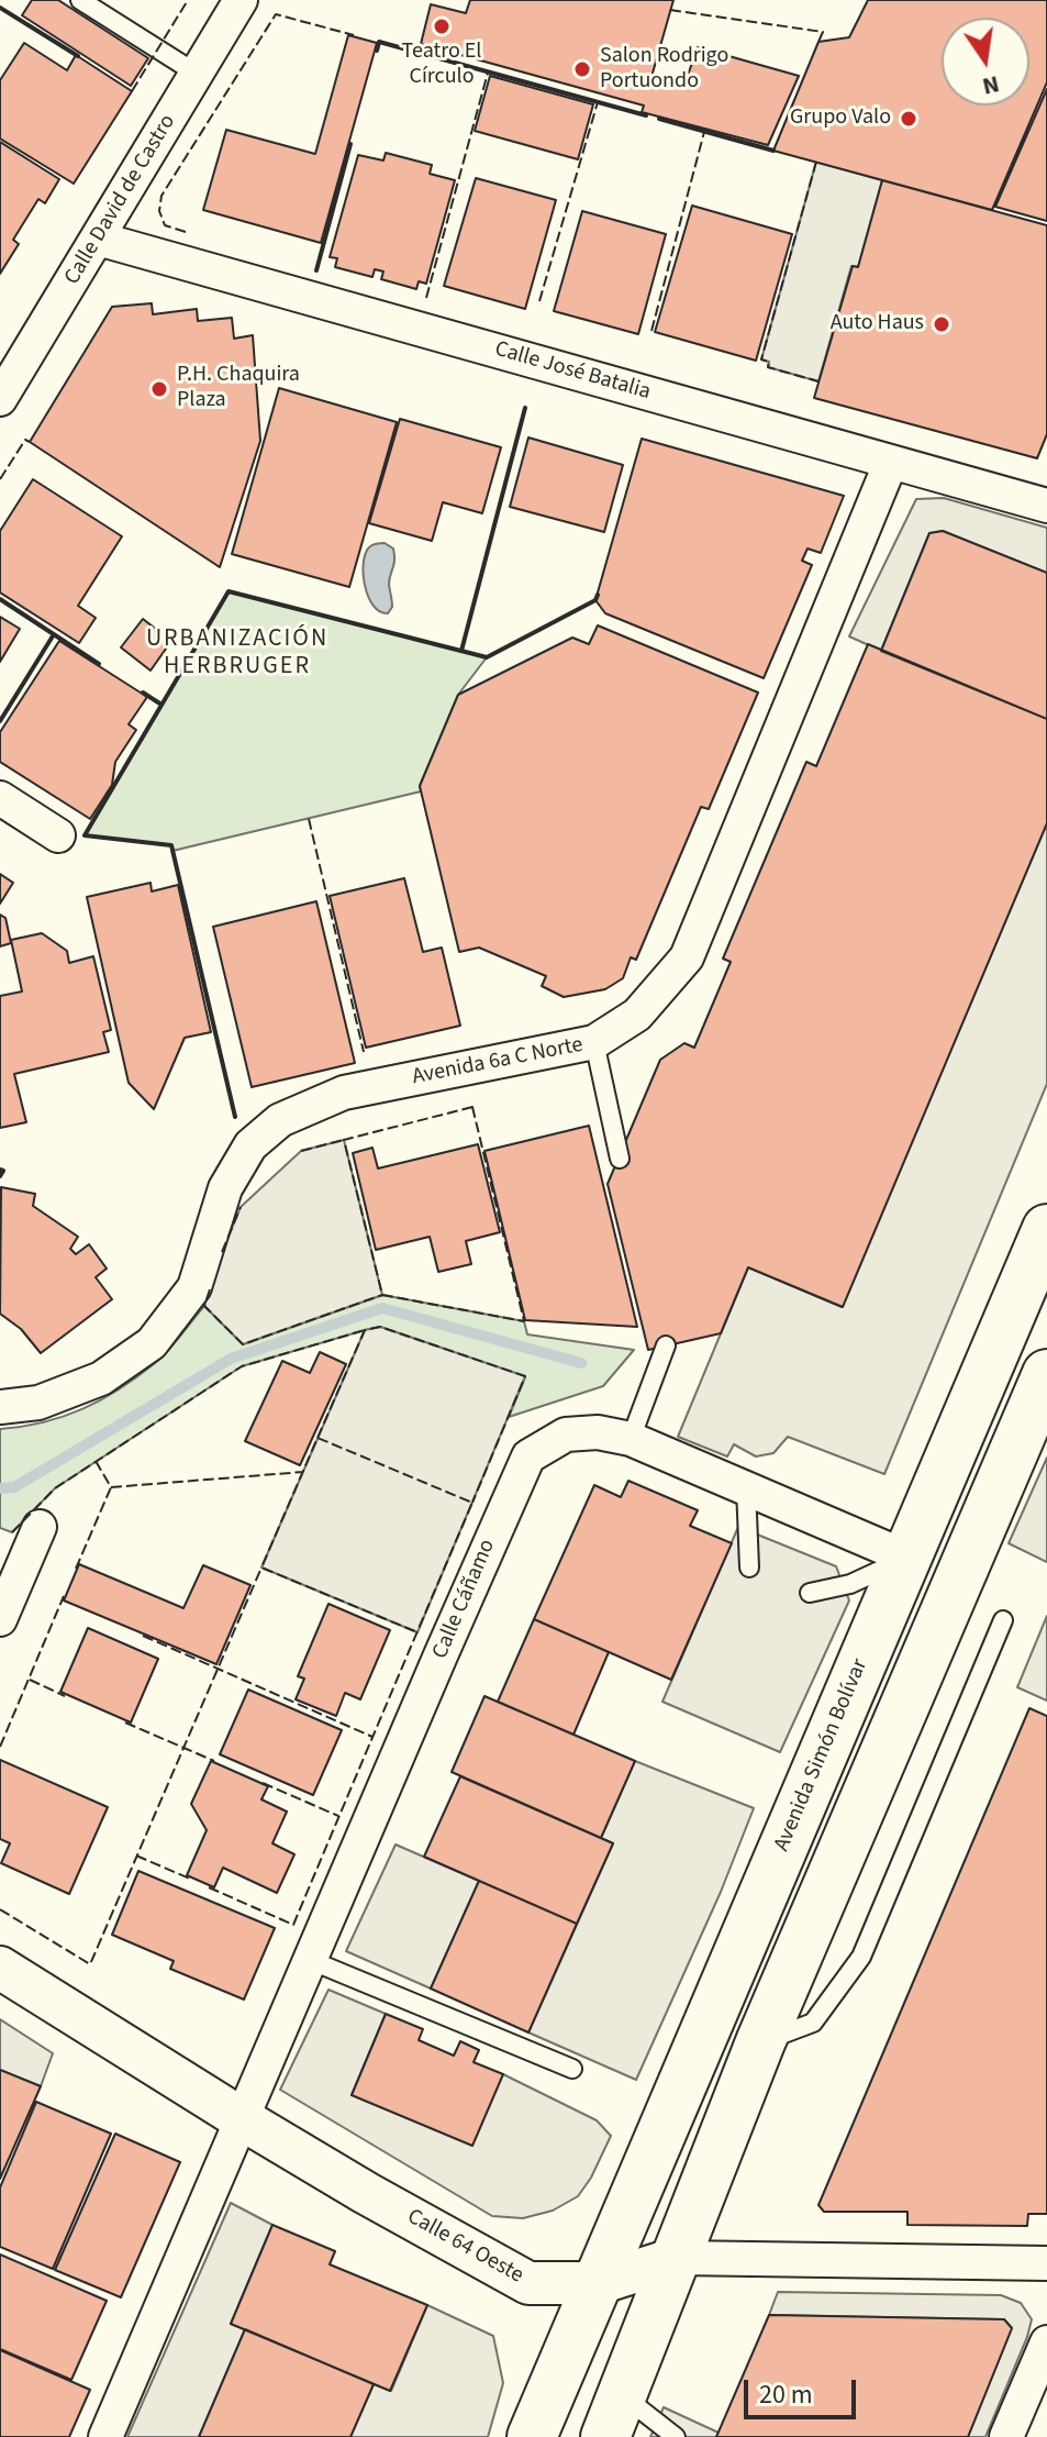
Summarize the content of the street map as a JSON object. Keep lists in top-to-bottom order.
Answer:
{
  "streets": {
    "main road": ["Avenida Simón Bolívar"],
    "street": [
      "Calle David de Castro",
      "Calle José Batalia",
      "Avenida 6a C Norte",
      "Calle Cáñamo",
      "Calle 64 Oeste"
    ]
  },
  "crossings": [
    ["Calle David de Castro", "Calle José Batalia"],
    ["Calle José Batalia", "Avenida 6a C Norte"],
    ["Calle Cáñamo", "Avenida Simón Bolívar"],
    ["Calle Cáñamo", "Calle 64 Oeste"],
    ["Avenida Simón Bolívar", "Calle 64 Oeste"]
  ],
  "districts": ["URBANIZACIÓN HERBRUGER"],
  "places": [
    "Teatro El Círculo",
    "Salon Rodrigo Portuondo",
    "Grupo Valo",
    "Auto Haus",
    "P.H. Chaquira Plaza"
  ],
  "scale_bar": "20 m",
  "north": "bottom"
}
